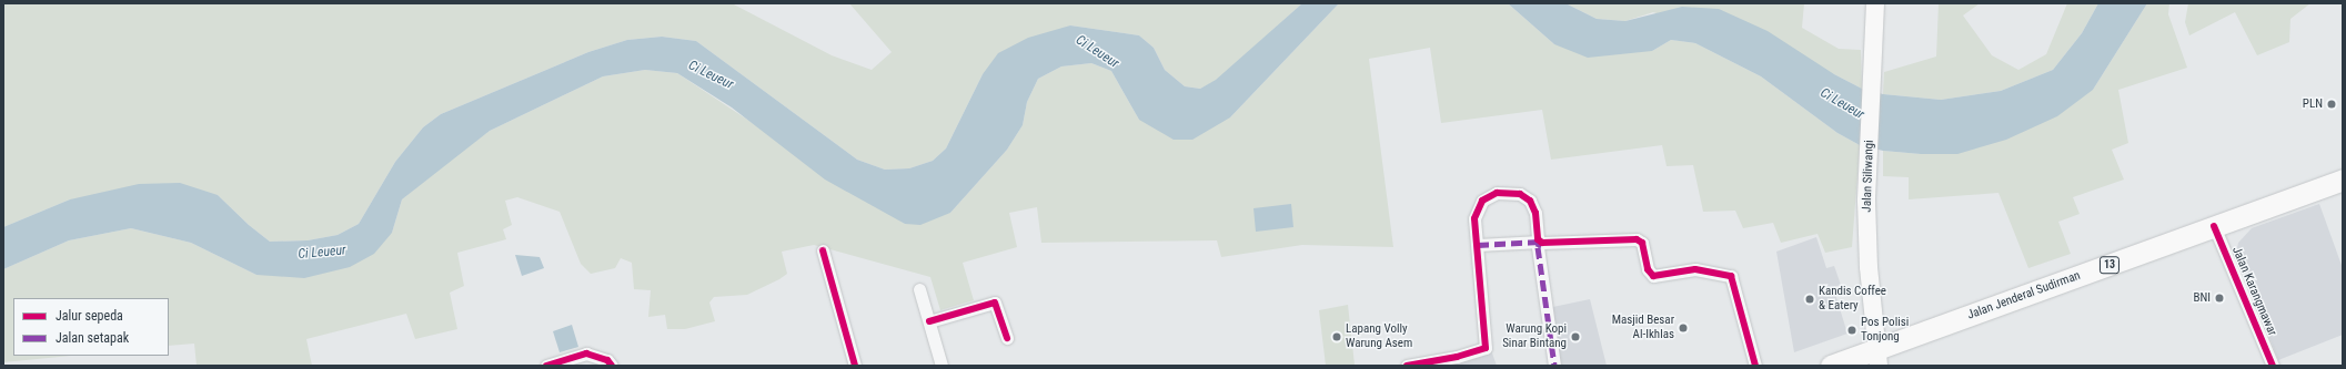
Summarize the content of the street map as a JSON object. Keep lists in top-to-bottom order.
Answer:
{
  "streets": {
    "highway": ["13", "Jalan Jenderal Sudirman"],
    "main road": ["Jalan Siliwangi"],
    "street": ["Jalan Karangmawar"]
  },
  "crossings": [
    ["Jalan Siliwangi", "Jalan Jenderal Sudirman"],
    ["Jalan Karangmawar", "Jalan Jenderal Sudirman"]
  ],
  "water": ["Ci Leueur"],
  "places": [
    "PLN",
    "BNI",
    "Kandis Coffee & Eatery",
    "Masjid Besar Al-Ikhlas",
    "Pos Polisi Tonjong",
    "Lapang Volly Warung Asem",
    "Warung Kopi Sinar Bintang"
  ],
  "legend": ["Jalur sepeda", "Jalan setapak"]
}
